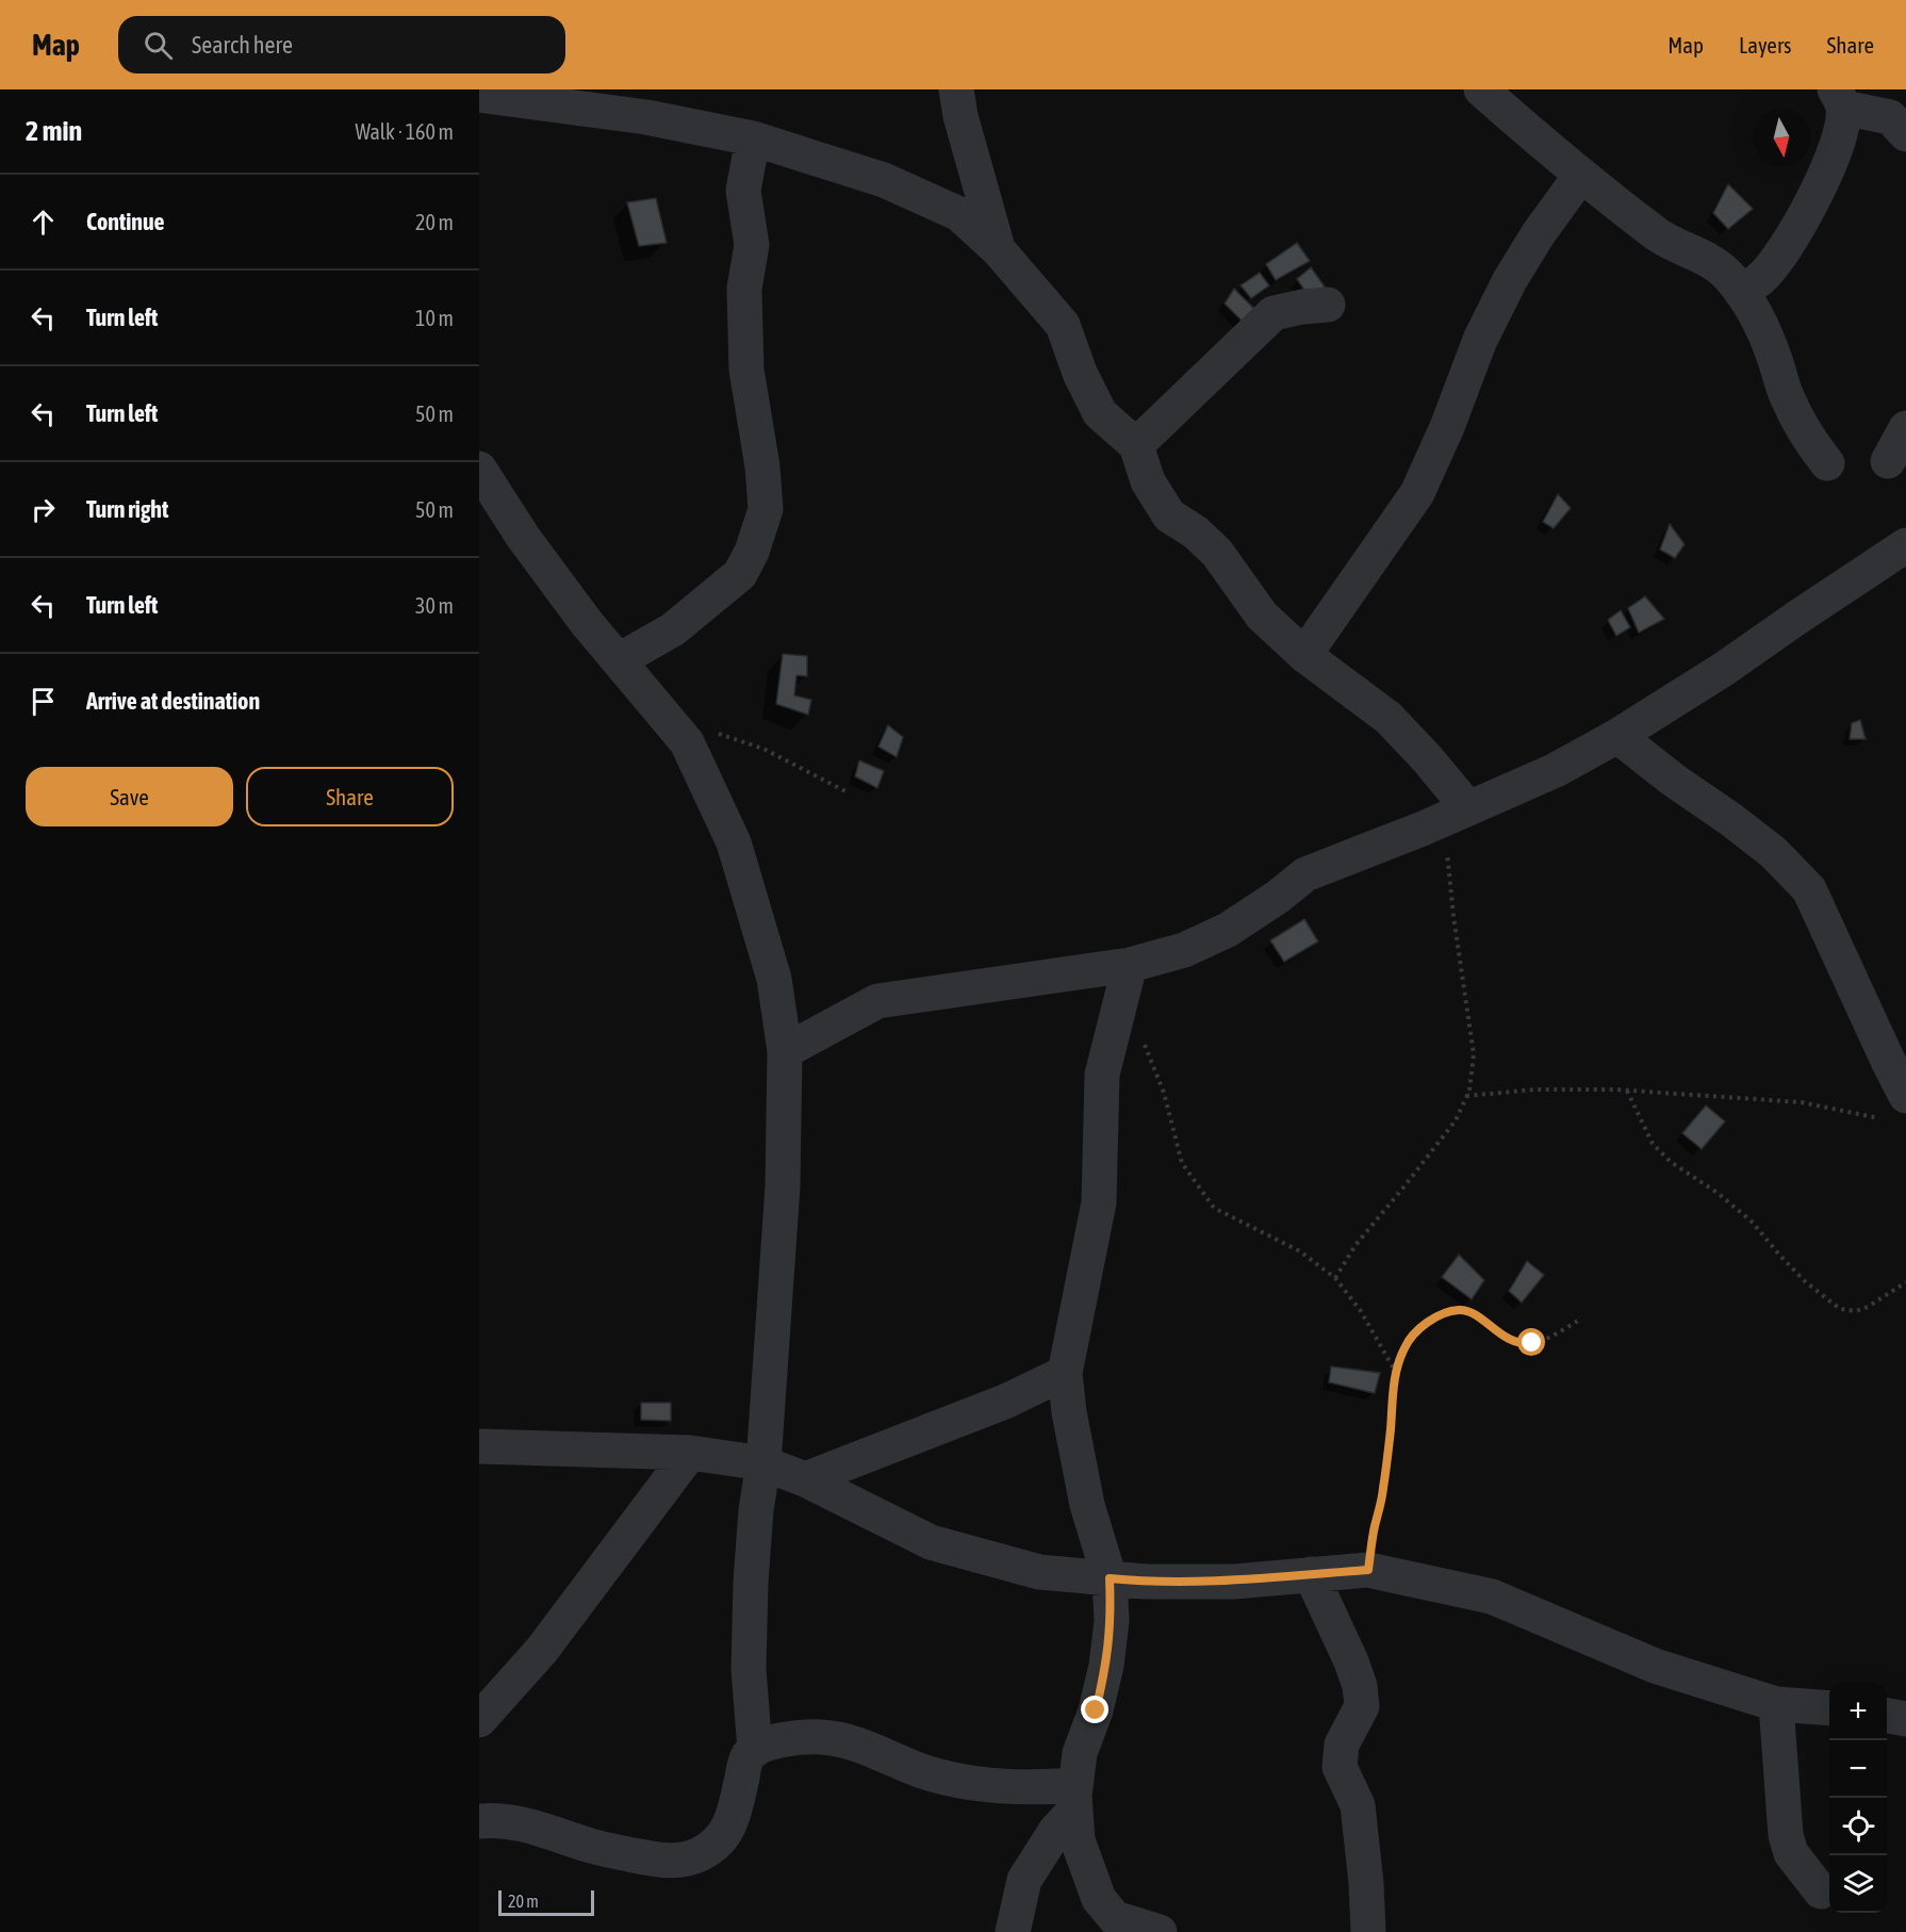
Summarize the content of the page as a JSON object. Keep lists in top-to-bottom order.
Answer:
{
  "scale_bar": "20 m",
  "north": "bottom",
  "page": {
    "header": "Map",
    "search": "Search here",
    "nav": ["Map", "Layers", "Share"],
    "heading": ["2 min", "Walk · 160 m"],
    "list": [
      ["Continue", "20 m"],
      ["Turn left", "10 m"],
      ["Turn left", "50 m"],
      ["Turn right", "50 m"],
      ["Turn left", "30 m"],
      "Arrive at destination"
    ],
    "buttons": ["Save", "Share"],
    "map_buttons": ["+", "−"],
    "scale": "20 m"
  }
}
